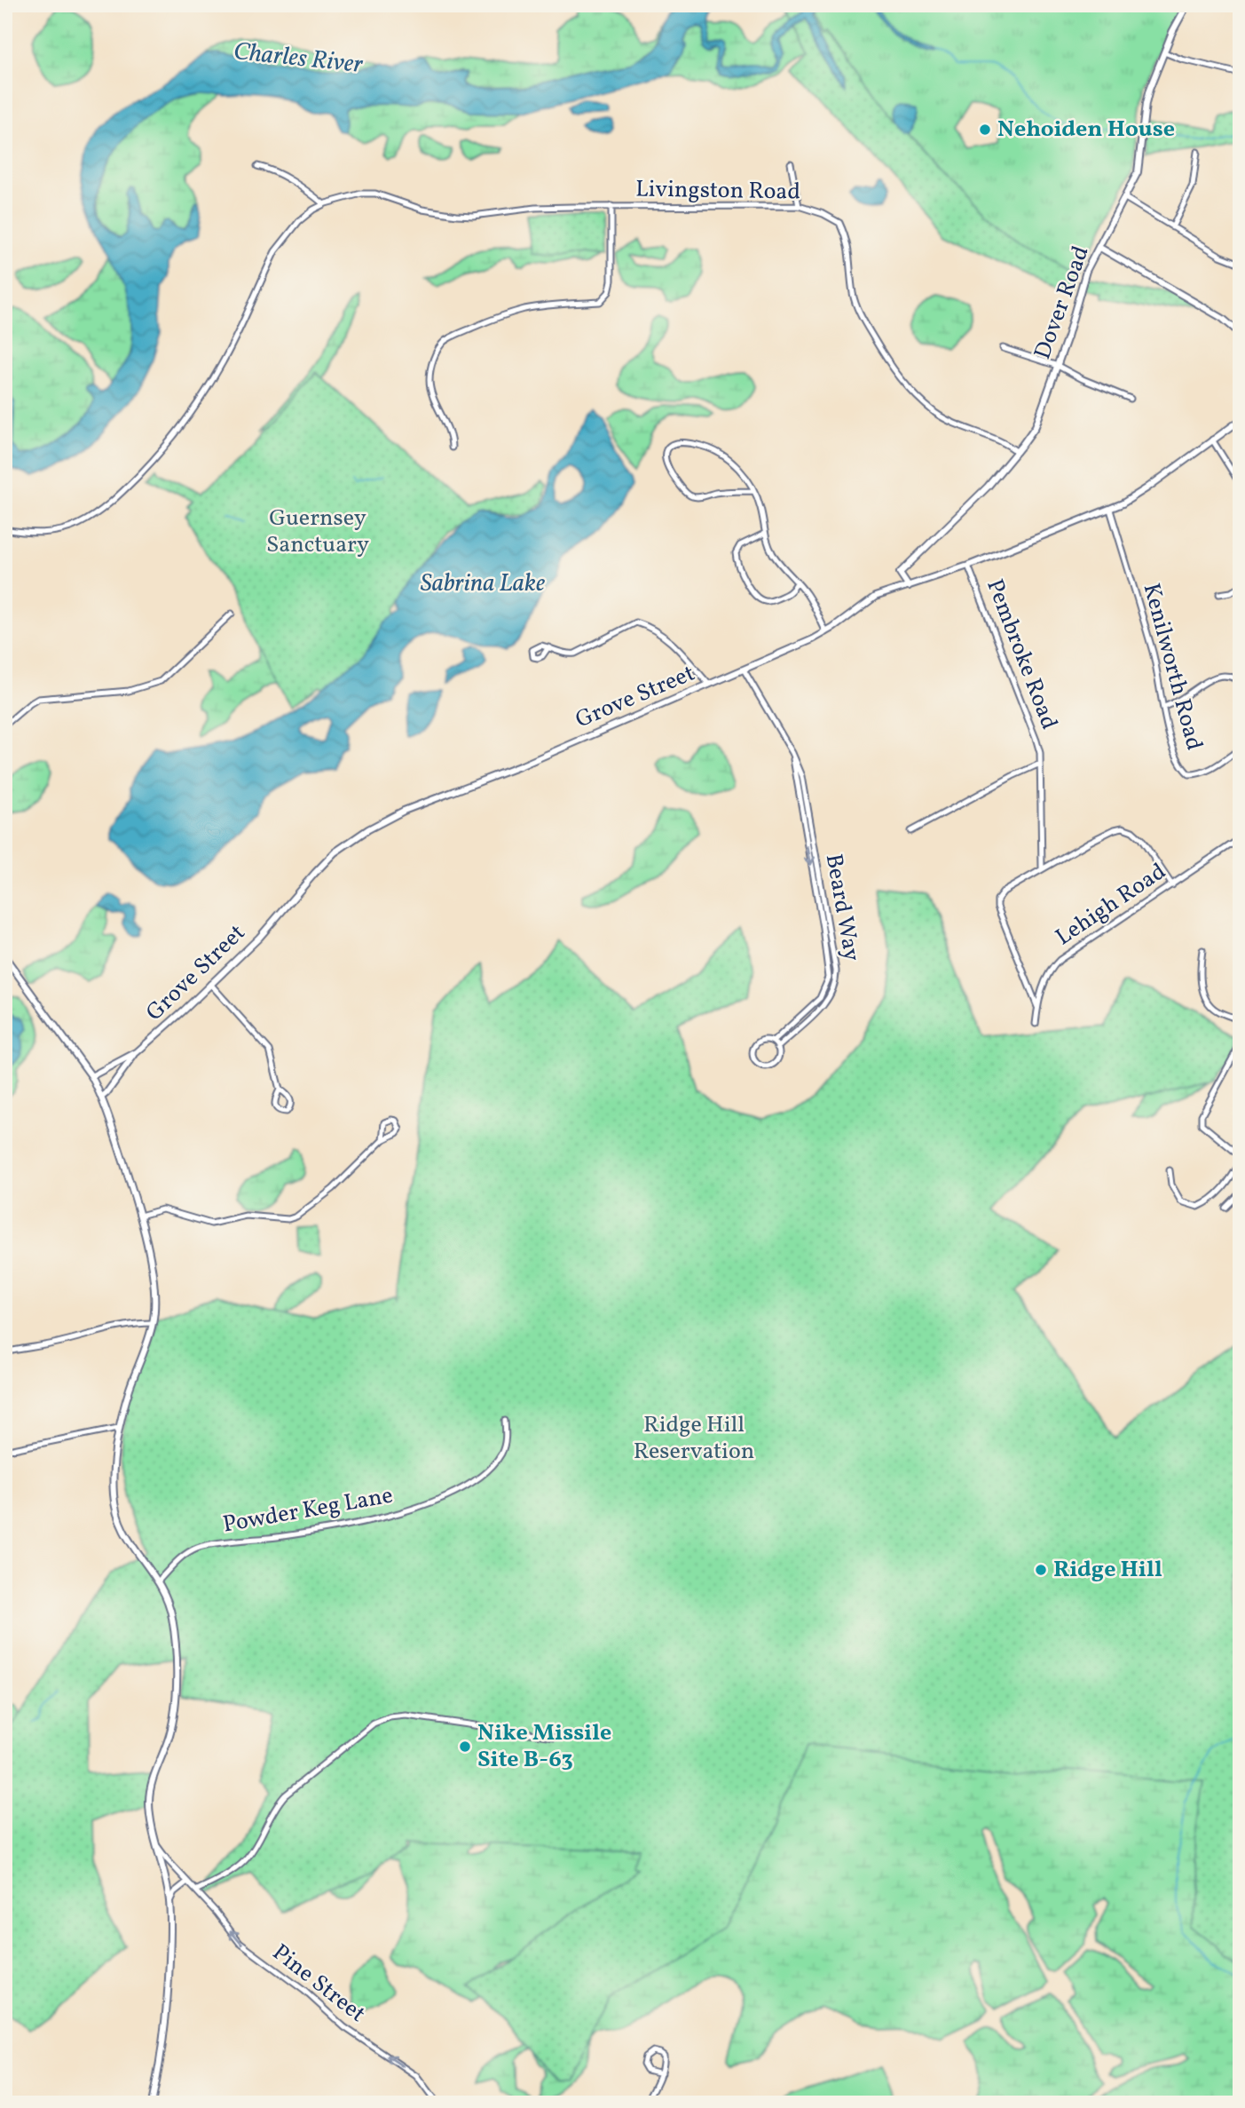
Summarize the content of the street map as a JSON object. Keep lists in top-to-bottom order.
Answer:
{
  "streets": {
    "street": [
      "Livingston Road",
      "Dover Road",
      "Pembroke Road",
      "Kenilworth Road",
      "Grove Street",
      "Lehigh Road",
      "Beard Way",
      "Powder Keg Lane",
      "Pine Street"
    ]
  },
  "crossings": [
    ["Livingston Road", "Dover Road"],
    ["Dover Road", "Grove Street"],
    ["Pembroke Road", "Grove Street"],
    ["Kenilworth Road", "Grove Street"],
    ["Grove Street", "Beard Way"]
  ],
  "one_way": ["Pine Street"],
  "water": ["Charles River", "Sabrina Lake"],
  "parks": ["Guernsey Sanctuary", "Ridge Hill Reservation"],
  "places": ["Nehoiden House", "Ridge Hill", "Nike Missile Site B-63"]
}
